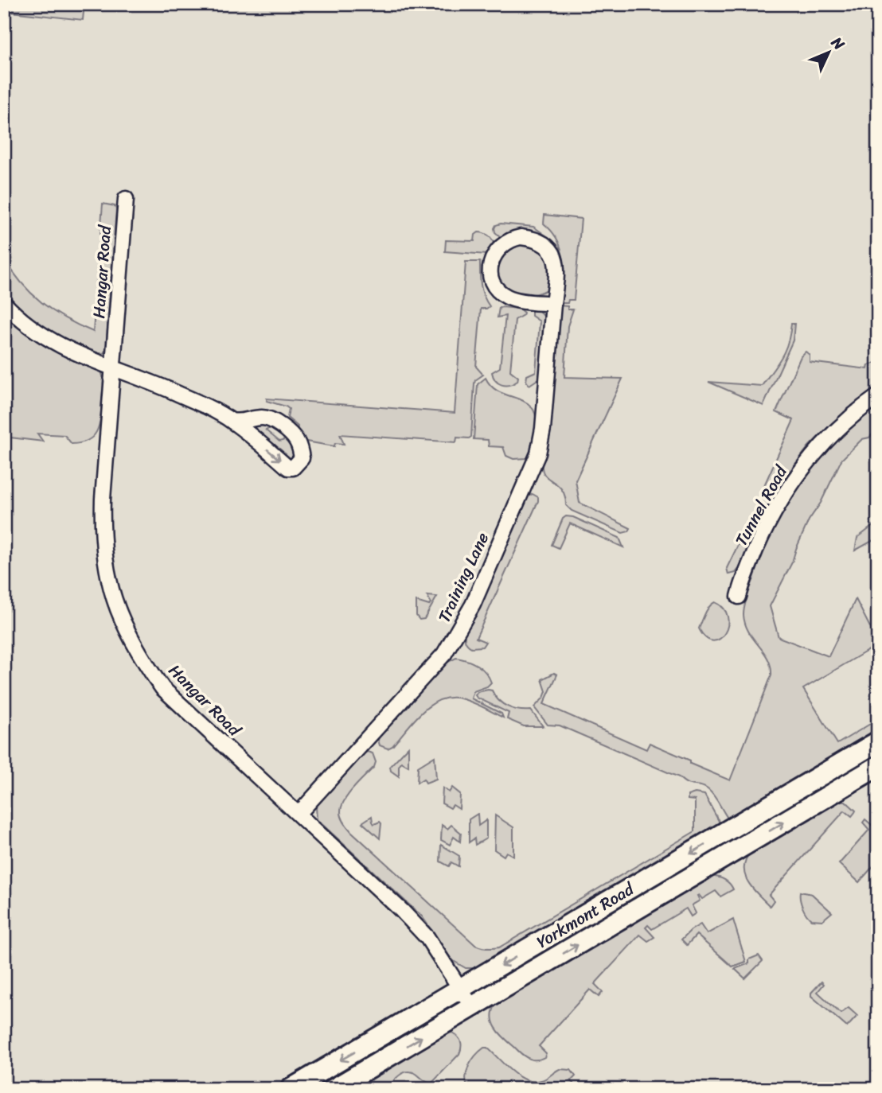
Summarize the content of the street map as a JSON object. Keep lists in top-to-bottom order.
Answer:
{
  "streets": {
    "street": [
      "Hangar Road",
      "Tunnel Road",
      "Training Lane",
      "Yorkmont Road"
    ]
  },
  "crossings": [
    ["Hangar Road", "Training Lane"],
    ["Hangar Road", "Yorkmont Road"]
  ],
  "north": "top right"
}
